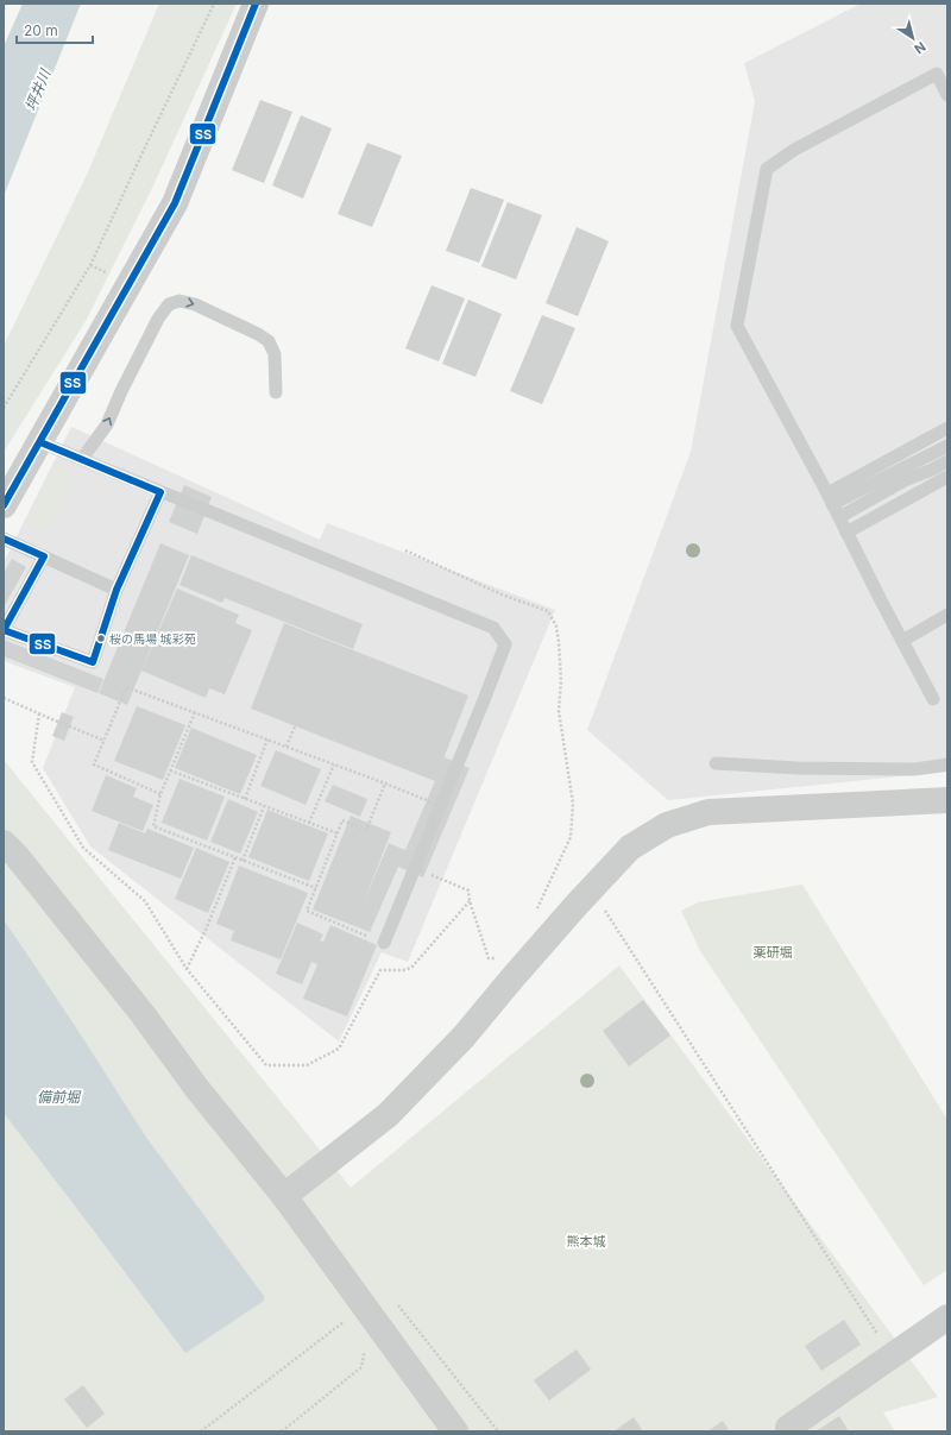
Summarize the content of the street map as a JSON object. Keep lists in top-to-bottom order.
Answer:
{
  "water": ["坪井川", "備前堀"],
  "parks": ["薬研堀", "熊本城"],
  "places": ["桜の馬場 城彩苑"],
  "lines": ["transit line SS"],
  "scale_bar": "20 m",
  "north": "bottom right"
}
